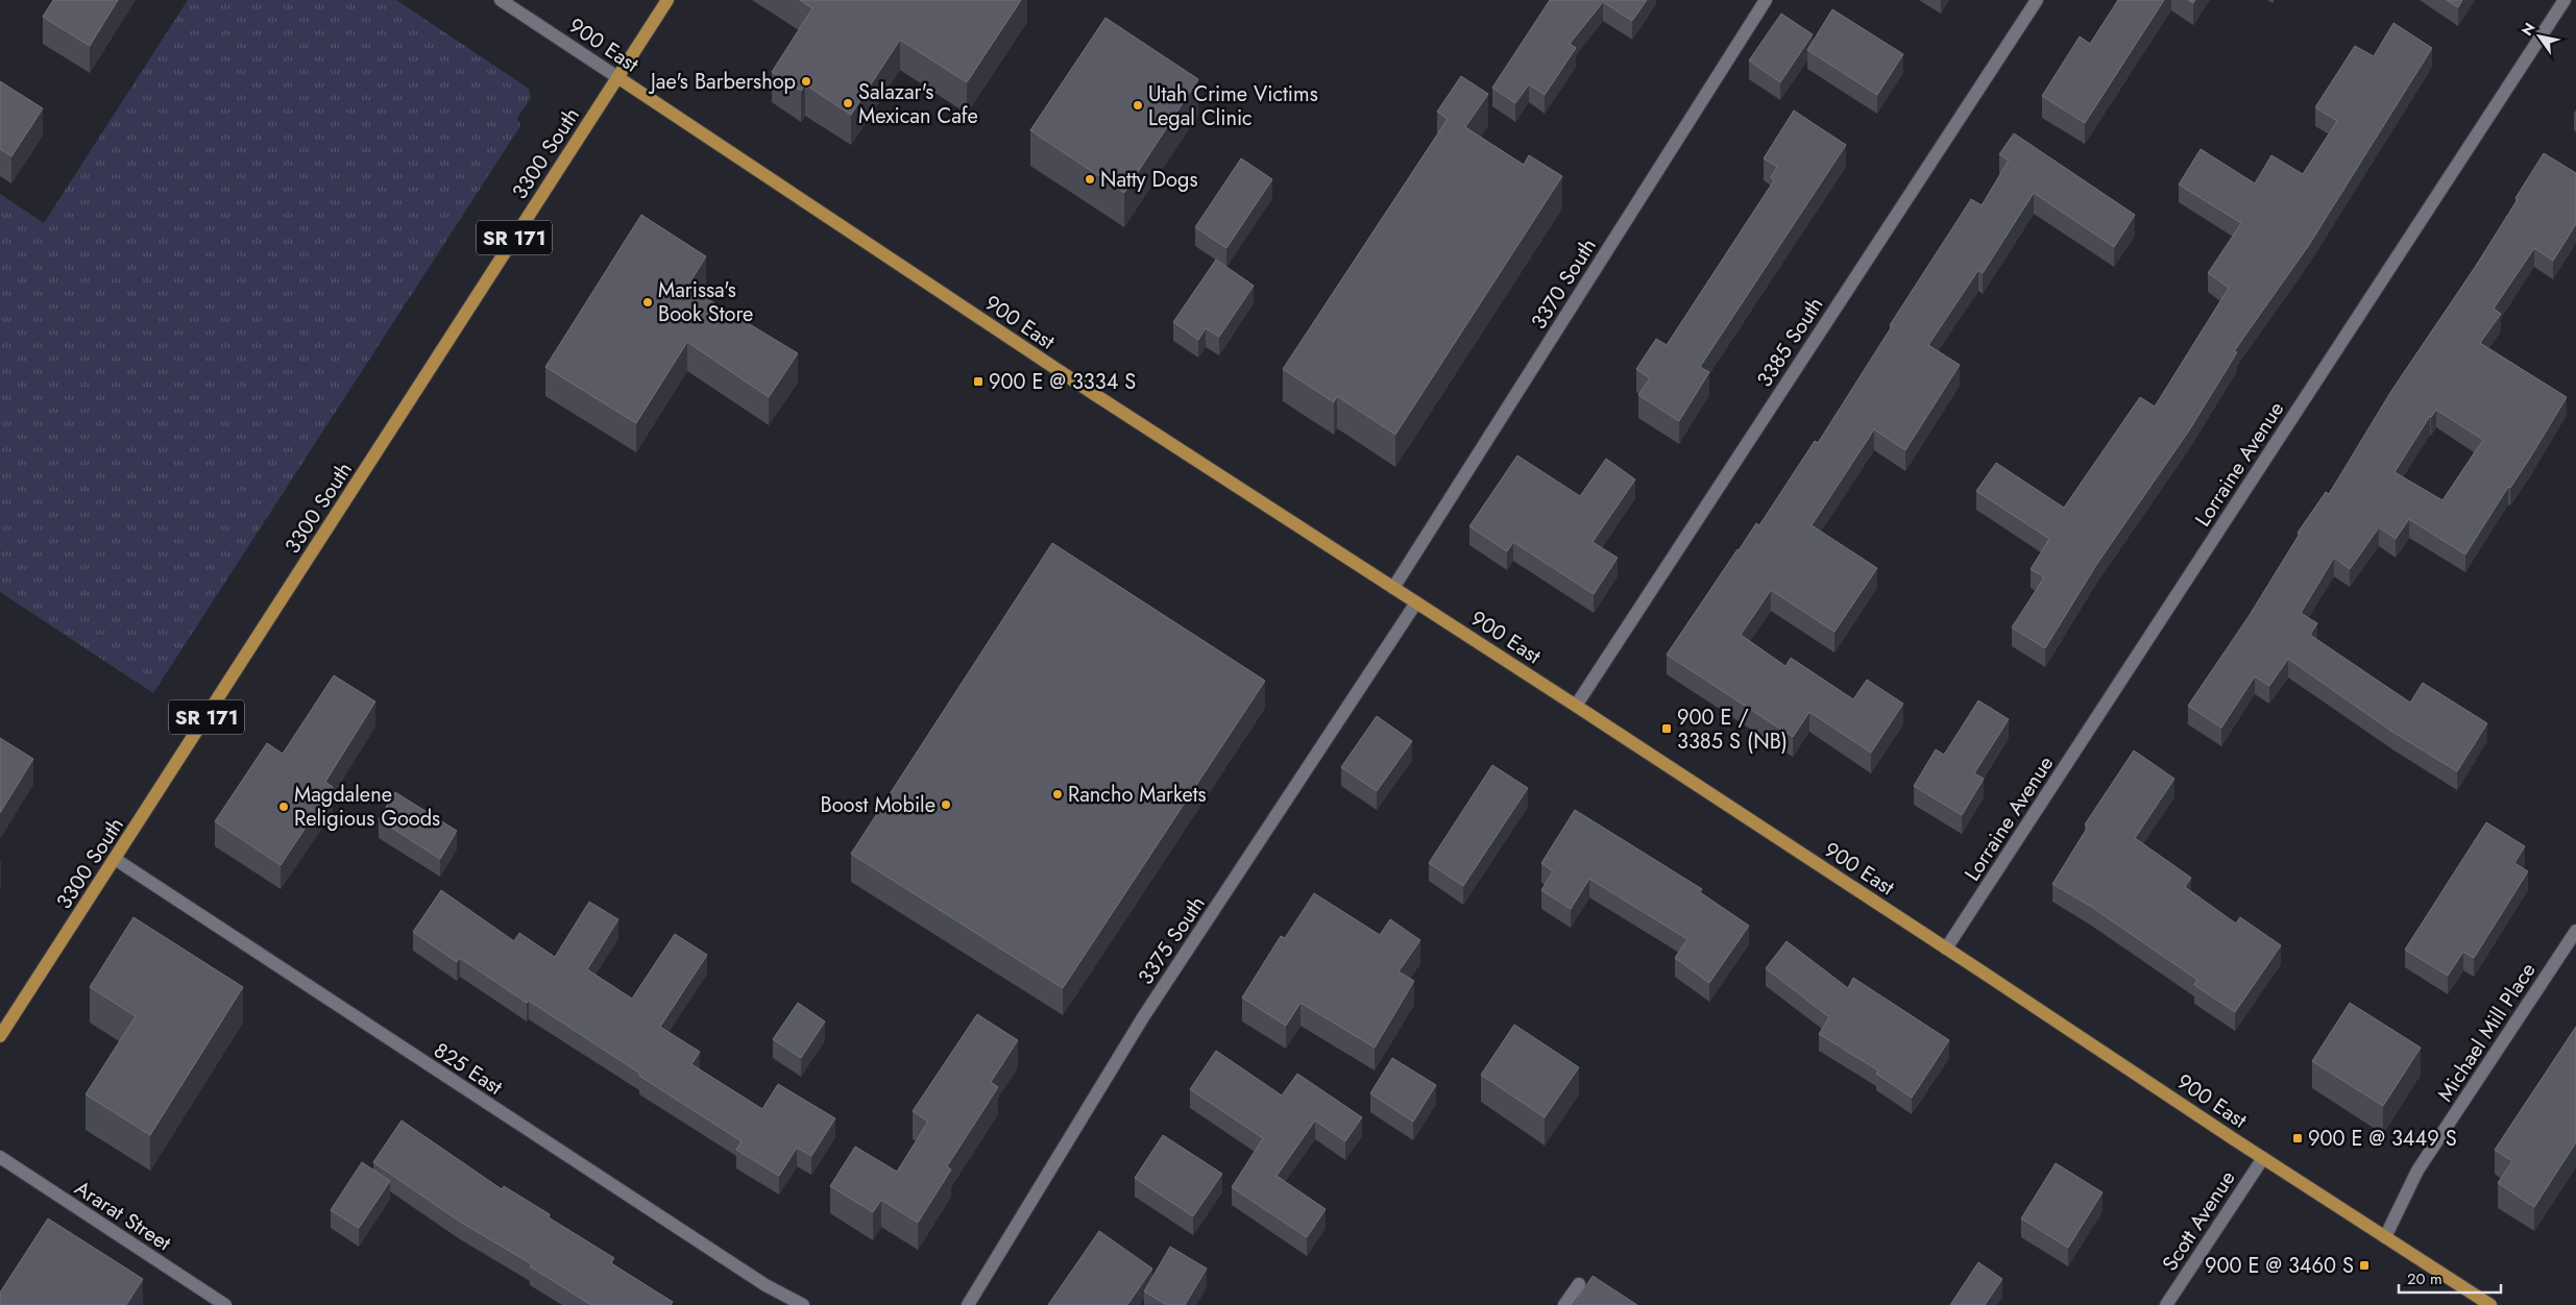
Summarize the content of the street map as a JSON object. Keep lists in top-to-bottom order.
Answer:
{
  "streets": {
    "main road": ["900 East", "3300 South", "SR 171"],
    "street": [
      "3370 South",
      "3385 South",
      "Lorraine Avenue",
      "3375 South",
      "Michael Mill Place",
      "825 East",
      "Ararat Street",
      "Scott Avenue"
    ]
  },
  "crossings": [
    ["900 East", "3300 South"],
    ["900 East", "3370 South"],
    ["900 East", "3385 South"],
    ["900 East", "Lorraine Avenue"],
    ["900 East", "3375 South"],
    ["900 East", "Michael Mill Place"],
    ["900 East", "Scott Avenue"],
    ["3300 South", "825 East"]
  ],
  "places": {
    "other": [
      "Jae's Barbershop",
      "Salazar's Mexican Cafe",
      "Utah Crime Victims Legal Clinic",
      "Natty Dogs",
      "Marissa's Book Store",
      "Rancho Markets",
      "Boost Mobile",
      "Magdalene Religious Goods"
    ],
    "transit": [
      "900 E @ 3334 S",
      "900 E / 3385 S (NB)",
      "900 E @ 3449 S",
      "900 E @ 3460 S"
    ]
  },
  "scale_bar": "20 m",
  "north": "top left"
}
